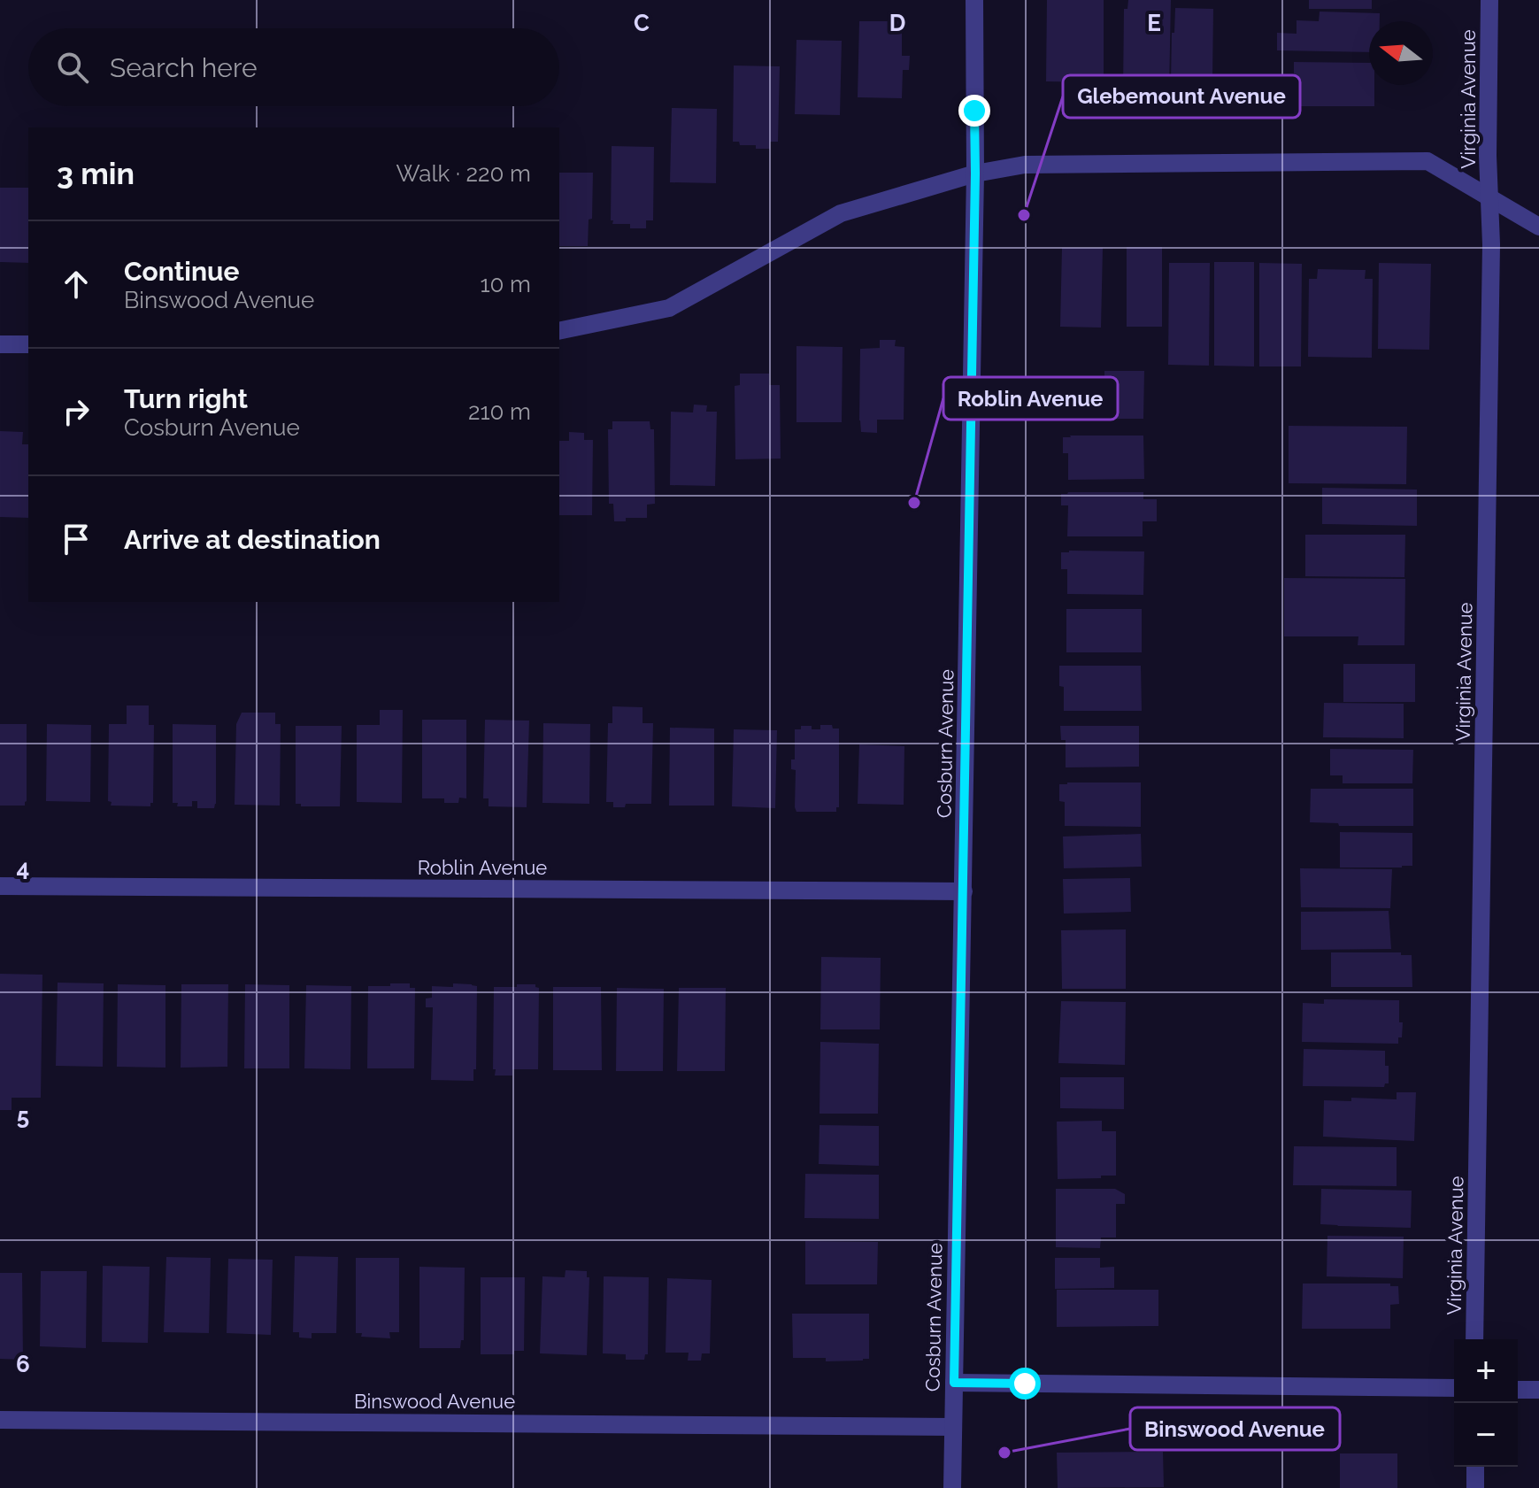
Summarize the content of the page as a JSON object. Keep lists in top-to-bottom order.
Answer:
{
  "streets": {
    "street": [
      "Virginia Avenue",
      "Cosburn Avenue",
      "Roblin Avenue",
      "Binswood Avenue"
    ]
  },
  "crossings": [
    ["Cosburn Avenue", "Roblin Avenue"],
    ["Cosburn Avenue", "Binswood Avenue"]
  ],
  "places": ["Glebemount Avenue", "Roblin Avenue", "Binswood Avenue"],
  "north": "left",
  "page": {
    "search": "Search here",
    "heading": ["3 min", "Walk · 220 m"],
    "list": [
      ["Continue", "Binswood Avenue", "10 m"],
      ["Turn right", "Cosburn Avenue", "210 m"],
      "Arrive at destination"
    ],
    "map_buttons": ["+", "−"]
  },
  "grid": {
    "columns": ["C", "D", "E"],
    "rows": ["4", "5", "6"]
  }
}
